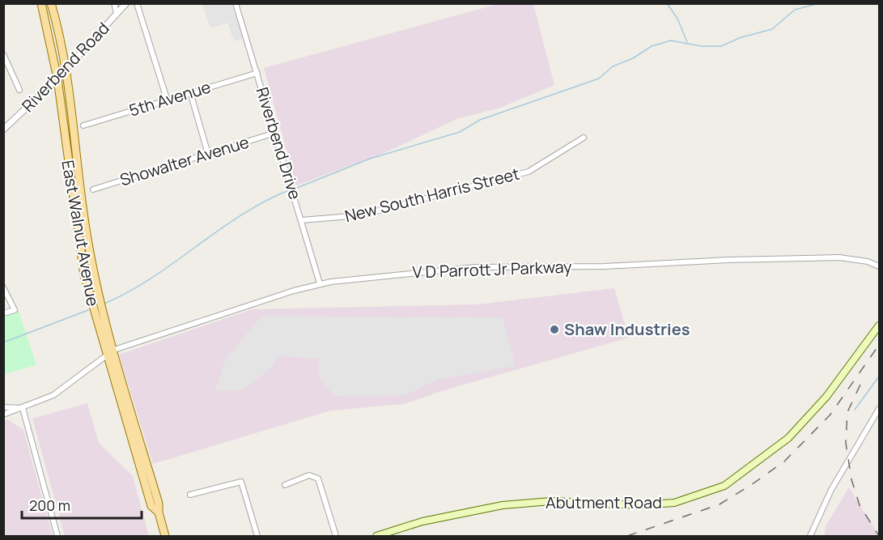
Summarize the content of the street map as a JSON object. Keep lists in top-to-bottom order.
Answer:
{
  "streets": {
    "main road": ["East Walnut Avenue", "Abutment Road"],
    "street": [
      "Riverbend Road",
      "5th Avenue",
      "Riverbend Drive",
      "Showalter Avenue",
      "New South Harris Street",
      "V D Parrott Jr Parkway"
    ]
  },
  "crossings": [
    ["Riverbend Road", "East Walnut Avenue"],
    ["5th Avenue", "Riverbend Drive"],
    ["Riverbend Drive", "Showalter Avenue"],
    ["Riverbend Drive", "New South Harris Street"],
    ["Riverbend Drive", "V D Parrott Jr Parkway"],
    ["East Walnut Avenue", "V D Parrott Jr Parkway"]
  ],
  "places": ["Shaw Industries"],
  "scale_bar": "200 m"
}
